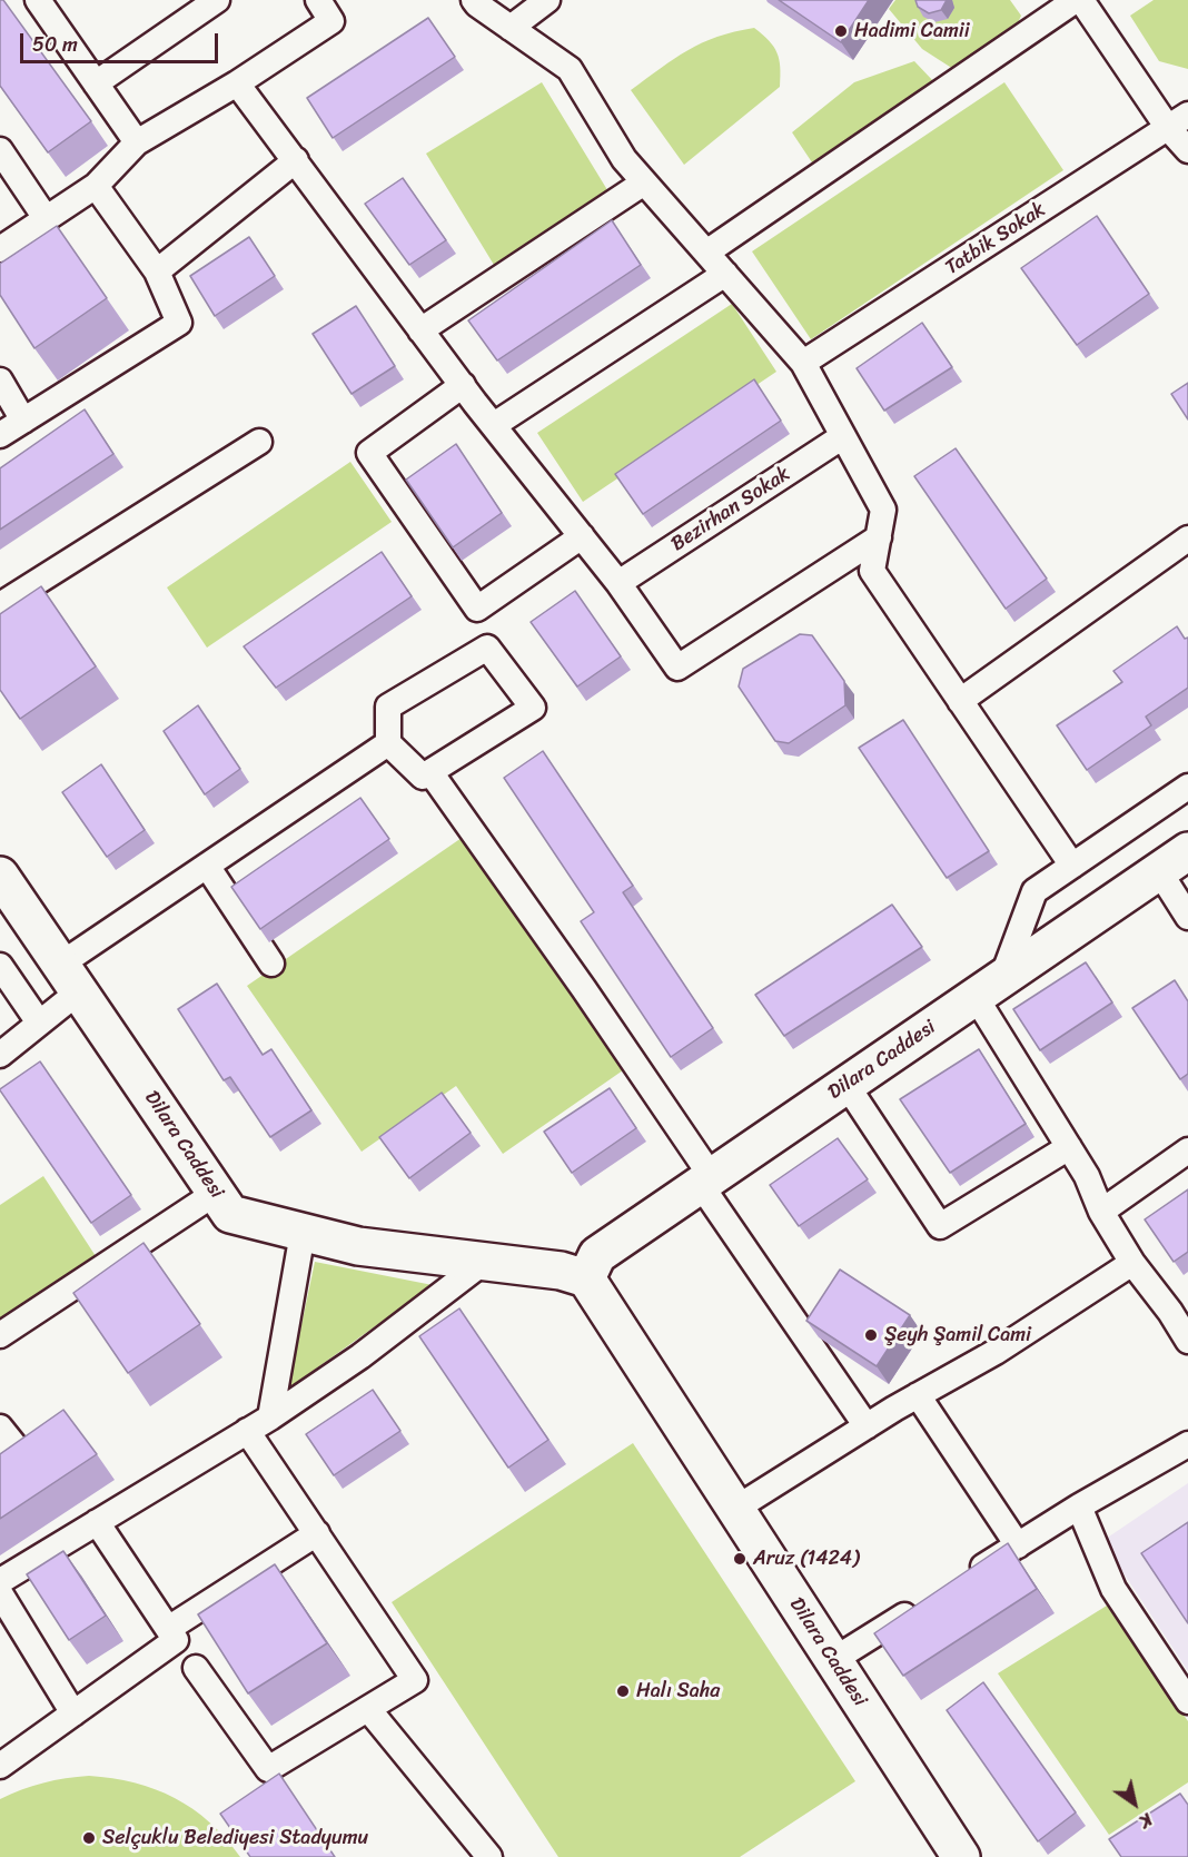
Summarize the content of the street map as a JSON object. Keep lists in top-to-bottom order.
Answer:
{
  "streets": {
    "street": ["Tatbik Sokak", "Bezirhan Sokak", "Dilara Caddesi"]
  },
  "places": [
    "Hadimi Camii",
    "Şeyh Şamil Cami",
    "Aruz (1424)",
    "Halı Saha",
    "Selçuklu Belediyesi Stadyumu"
  ],
  "scale_bar": "50 m",
  "north": "bottom right"
}
